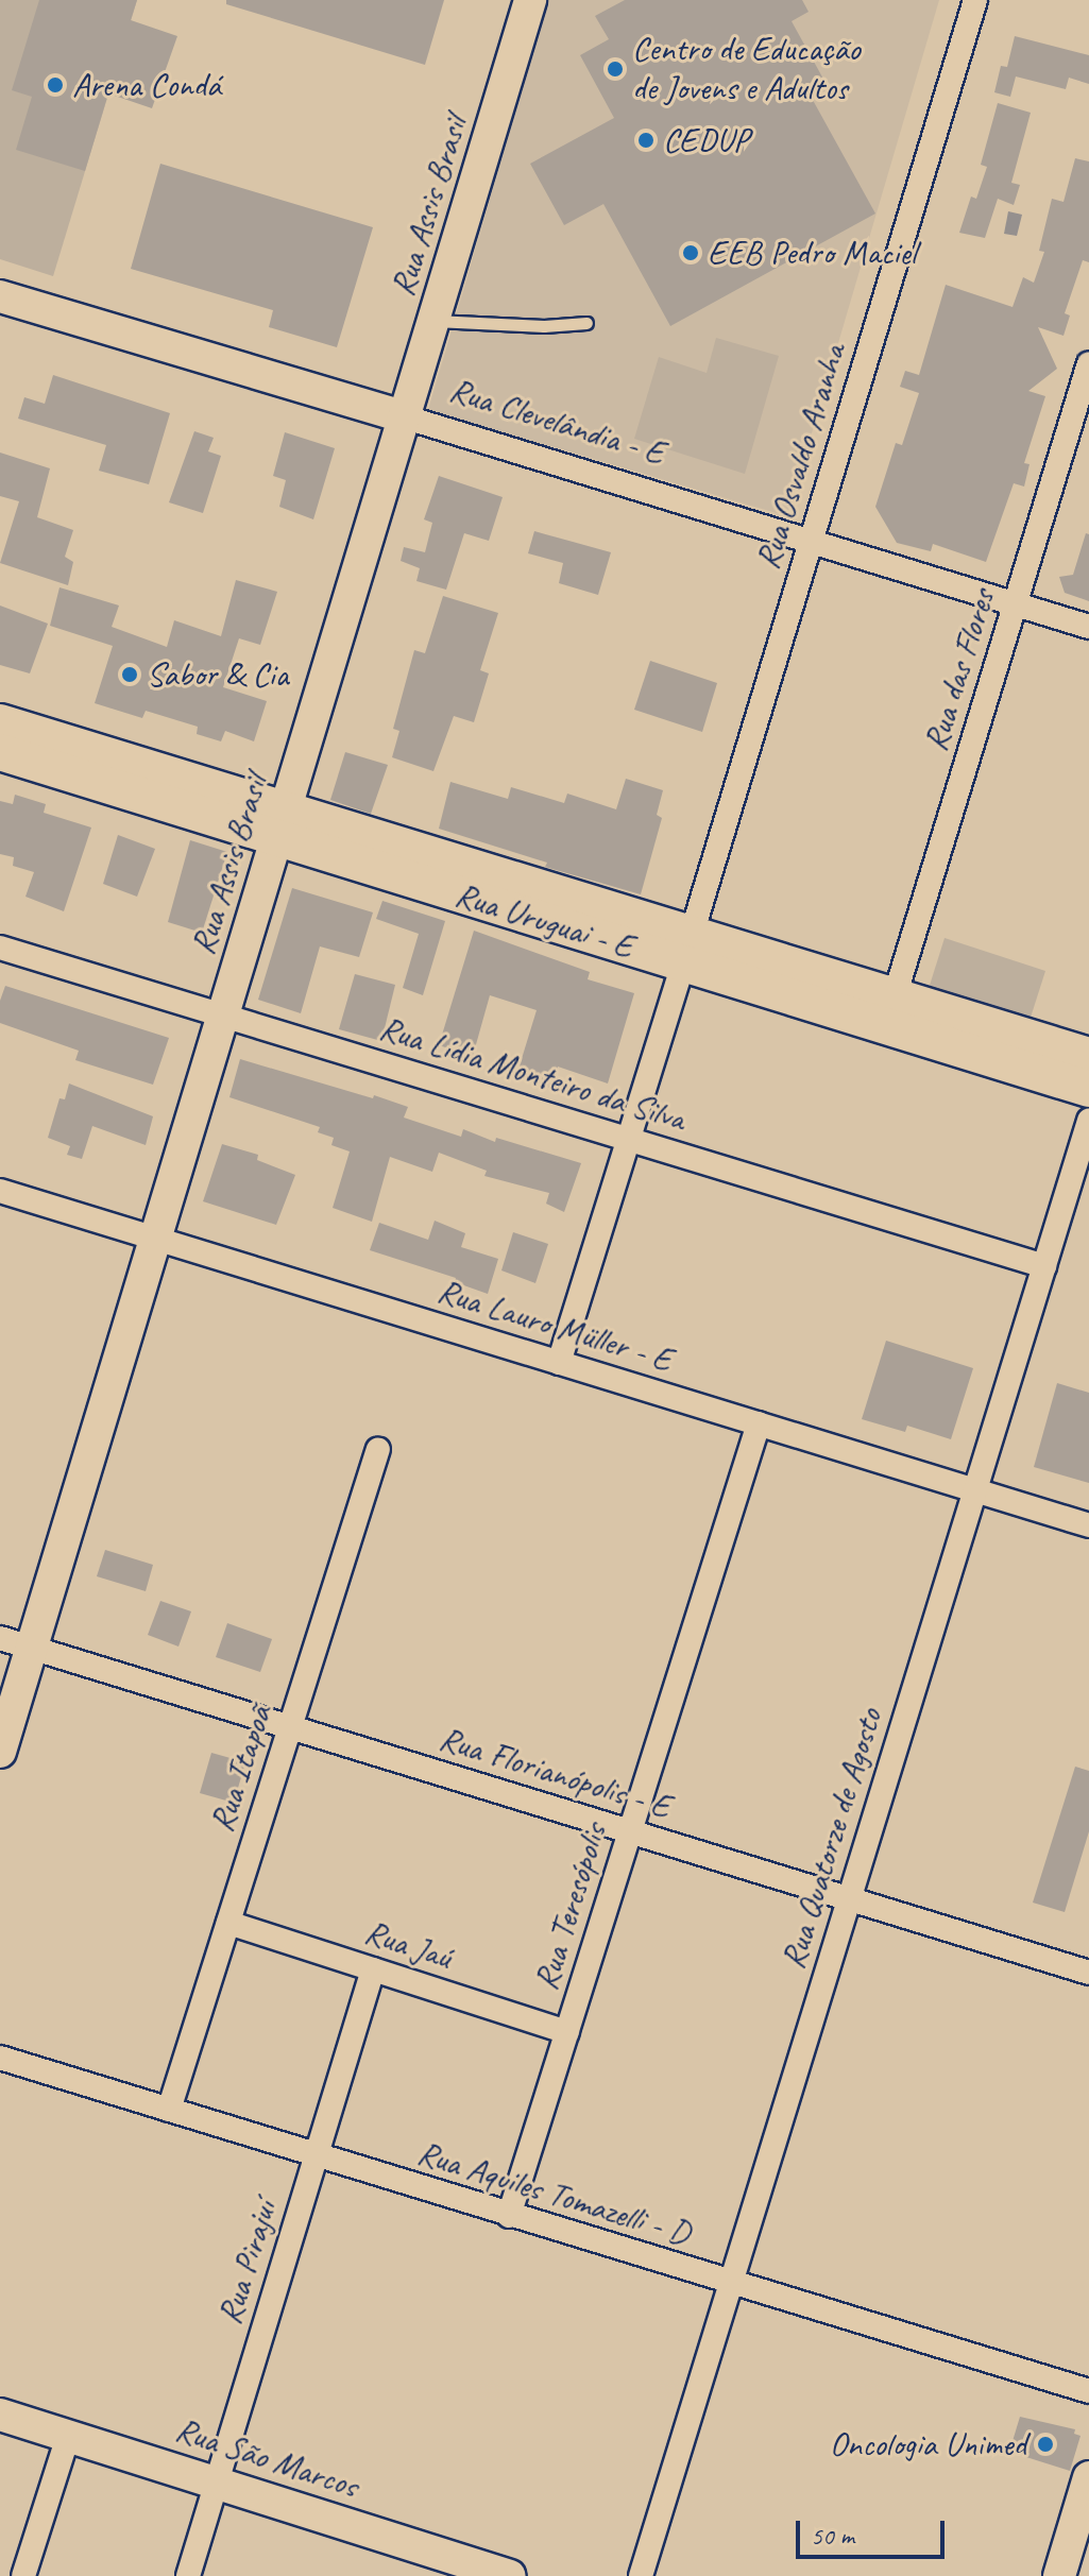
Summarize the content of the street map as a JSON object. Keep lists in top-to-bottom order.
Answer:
{
  "streets": {
    "main road": ["Rua Uruguai - E"],
    "street": [
      "Rua Assis Brasil",
      "Rua Clevelândia - E",
      "Rua Osvaldo Aranha",
      "Rua das Flores",
      "Rua Lídia Monteiro da Silva",
      "Rua Lauro Müller - E",
      "Rua Itapoã",
      "Rua Florianópolis - E",
      "Rua Quatorze de Agosto",
      "Rua Teresópolis",
      "Rua Jaú",
      "Rua Aquiles Tomazelli - D",
      "Rua Pirajuí",
      "Rua São Marcos"
    ]
  },
  "crossings": [
    ["Rua Assis Brasil", "Rua Clevelândia - E"],
    ["Rua Assis Brasil", "Rua Uruguai - E"],
    ["Rua Assis Brasil", "Rua Lídia Monteiro da Silva"],
    ["Rua Assis Brasil", "Rua Lauro Müller - E"],
    ["Rua Assis Brasil", "Rua Florianópolis - E"],
    ["Rua Clevelândia - E", "Rua Osvaldo Aranha"],
    ["Rua Clevelândia - E", "Rua das Flores"],
    ["Rua Osvaldo Aranha", "Rua Uruguai - E"],
    ["Rua Osvaldo Aranha", "Rua Lídia Monteiro da Silva"],
    ["Rua Osvaldo Aranha", "Rua Lauro Müller - E"],
    ["Rua das Flores", "Rua Uruguai - E"],
    ["Rua Lídia Monteiro da Silva", "Rua Quatorze de Agosto"],
    ["Rua Lauro Müller - E", "Rua Quatorze de Agosto"],
    ["Rua Lauro Müller - E", "Rua Teresópolis"],
    ["Rua Itapoã", "Rua Florianópolis - E"],
    ["Rua Itapoã", "Rua Jaú"],
    ["Rua Itapoã", "Rua Aquiles Tomazelli - D"],
    ["Rua Florianópolis - E", "Rua Quatorze de Agosto"],
    ["Rua Florianópolis - E", "Rua Teresópolis"],
    ["Rua Quatorze de Agosto", "Rua Aquiles Tomazelli - D"],
    ["Rua Teresópolis", "Rua Jaú"],
    ["Rua Teresópolis", "Rua Aquiles Tomazelli - D"],
    ["Rua Jaú", "Rua Pirajuí"],
    ["Rua Aquiles Tomazelli - D", "Rua Pirajuí"],
    ["Rua Pirajuí", "Rua São Marcos"]
  ],
  "places": [
    "Centro de Educação de Jovens e Adultos",
    "Arena Condá",
    "CEDUP",
    "EEB Pedro Maciel",
    "Sabor & Cia",
    "Oncologia Unimed"
  ],
  "scale_bar": "50 m"
}
